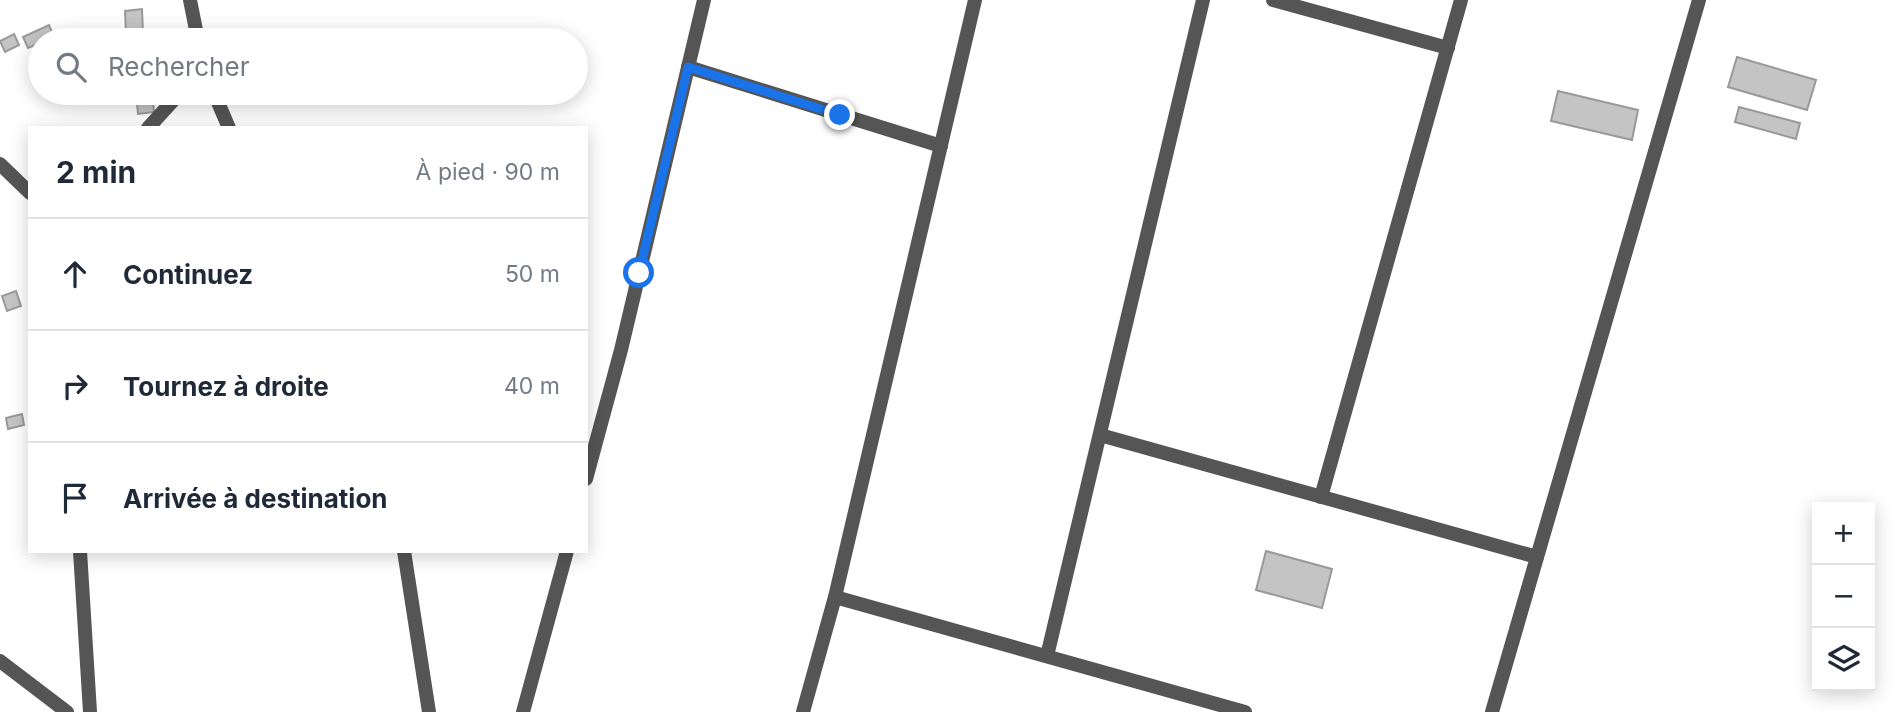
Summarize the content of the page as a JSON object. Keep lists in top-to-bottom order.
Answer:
{
  "page": {
    "search": "Rechercher",
    "heading": ["2 min", "À pied · 90 m"],
    "list": [
      ["Continuez", "50 m"],
      ["Tournez à droite", "40 m"],
      "Arrivée à destination"
    ],
    "map_buttons": ["+", "−"]
  }
}
